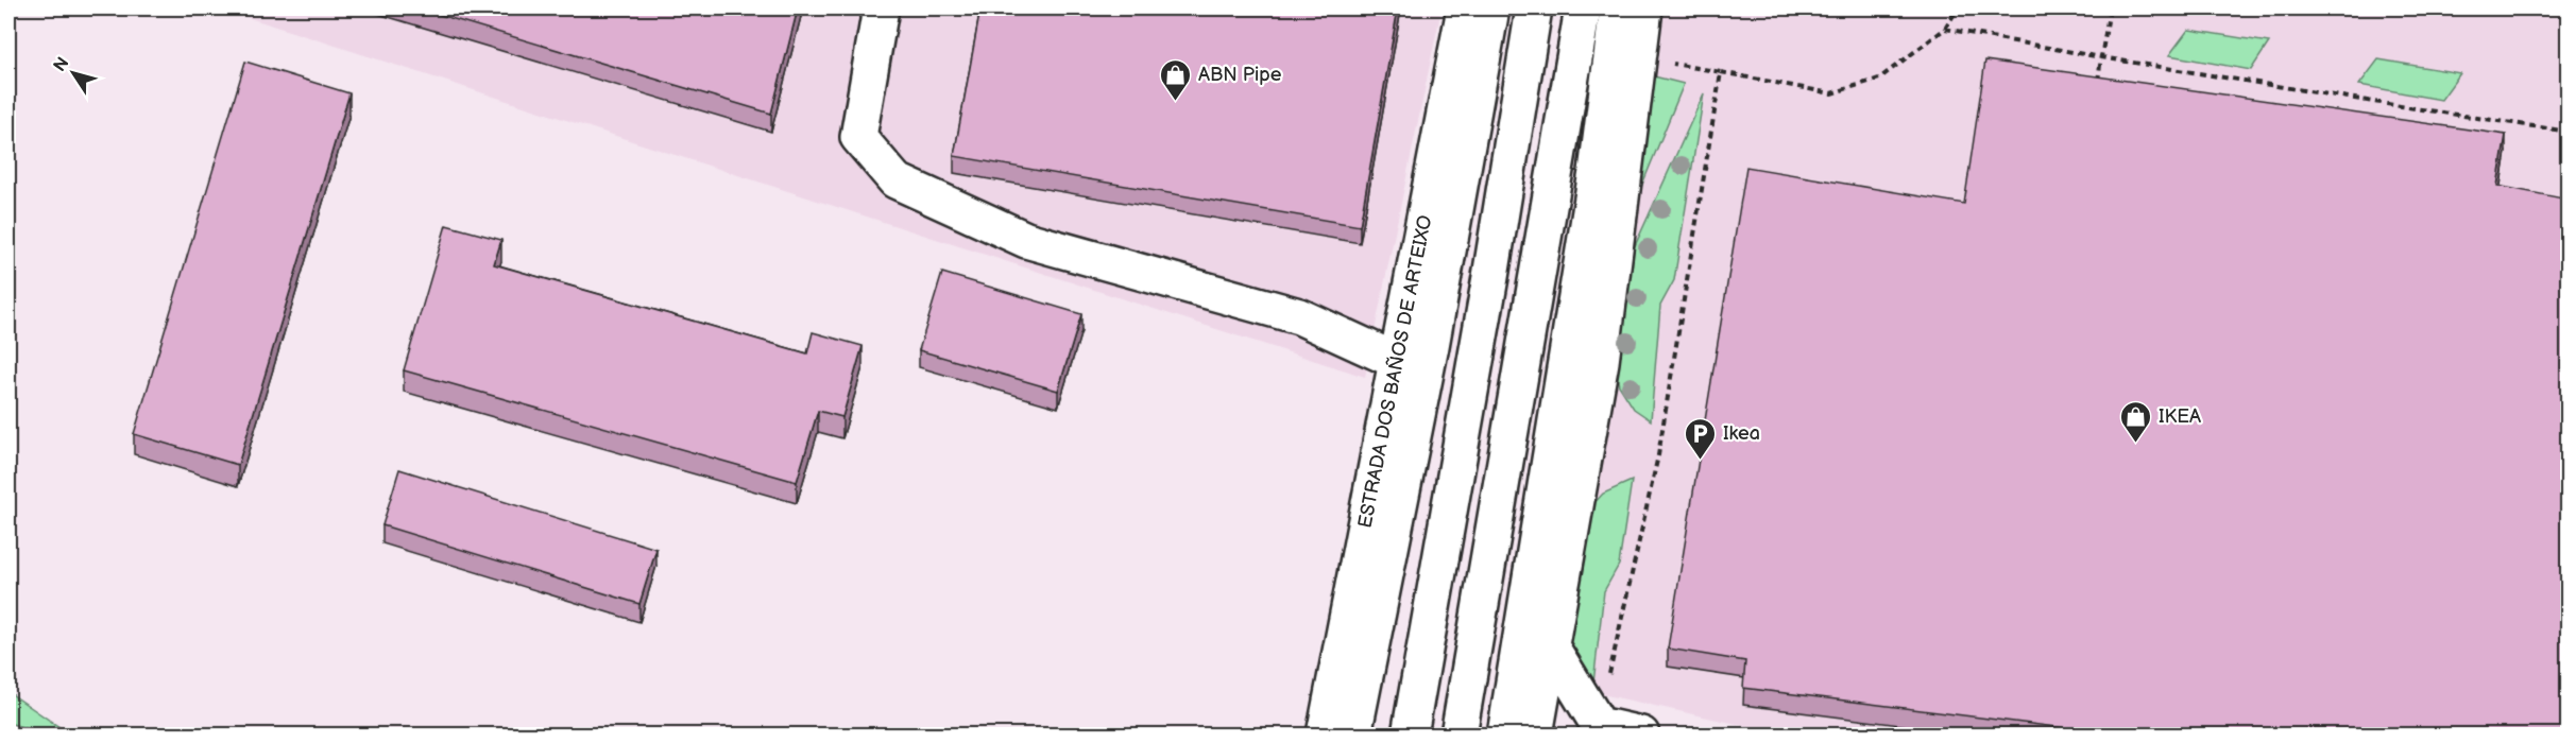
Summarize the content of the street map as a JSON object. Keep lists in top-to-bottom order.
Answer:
{
  "streets": {
    "main road": ["ESTRADA DOS BAÑOS DE ARTEIXO"]
  },
  "places": {
    "shop": ["ABN Pipe", "IKEA"],
    "parking": ["Ikea"]
  },
  "north": "top left"
}
